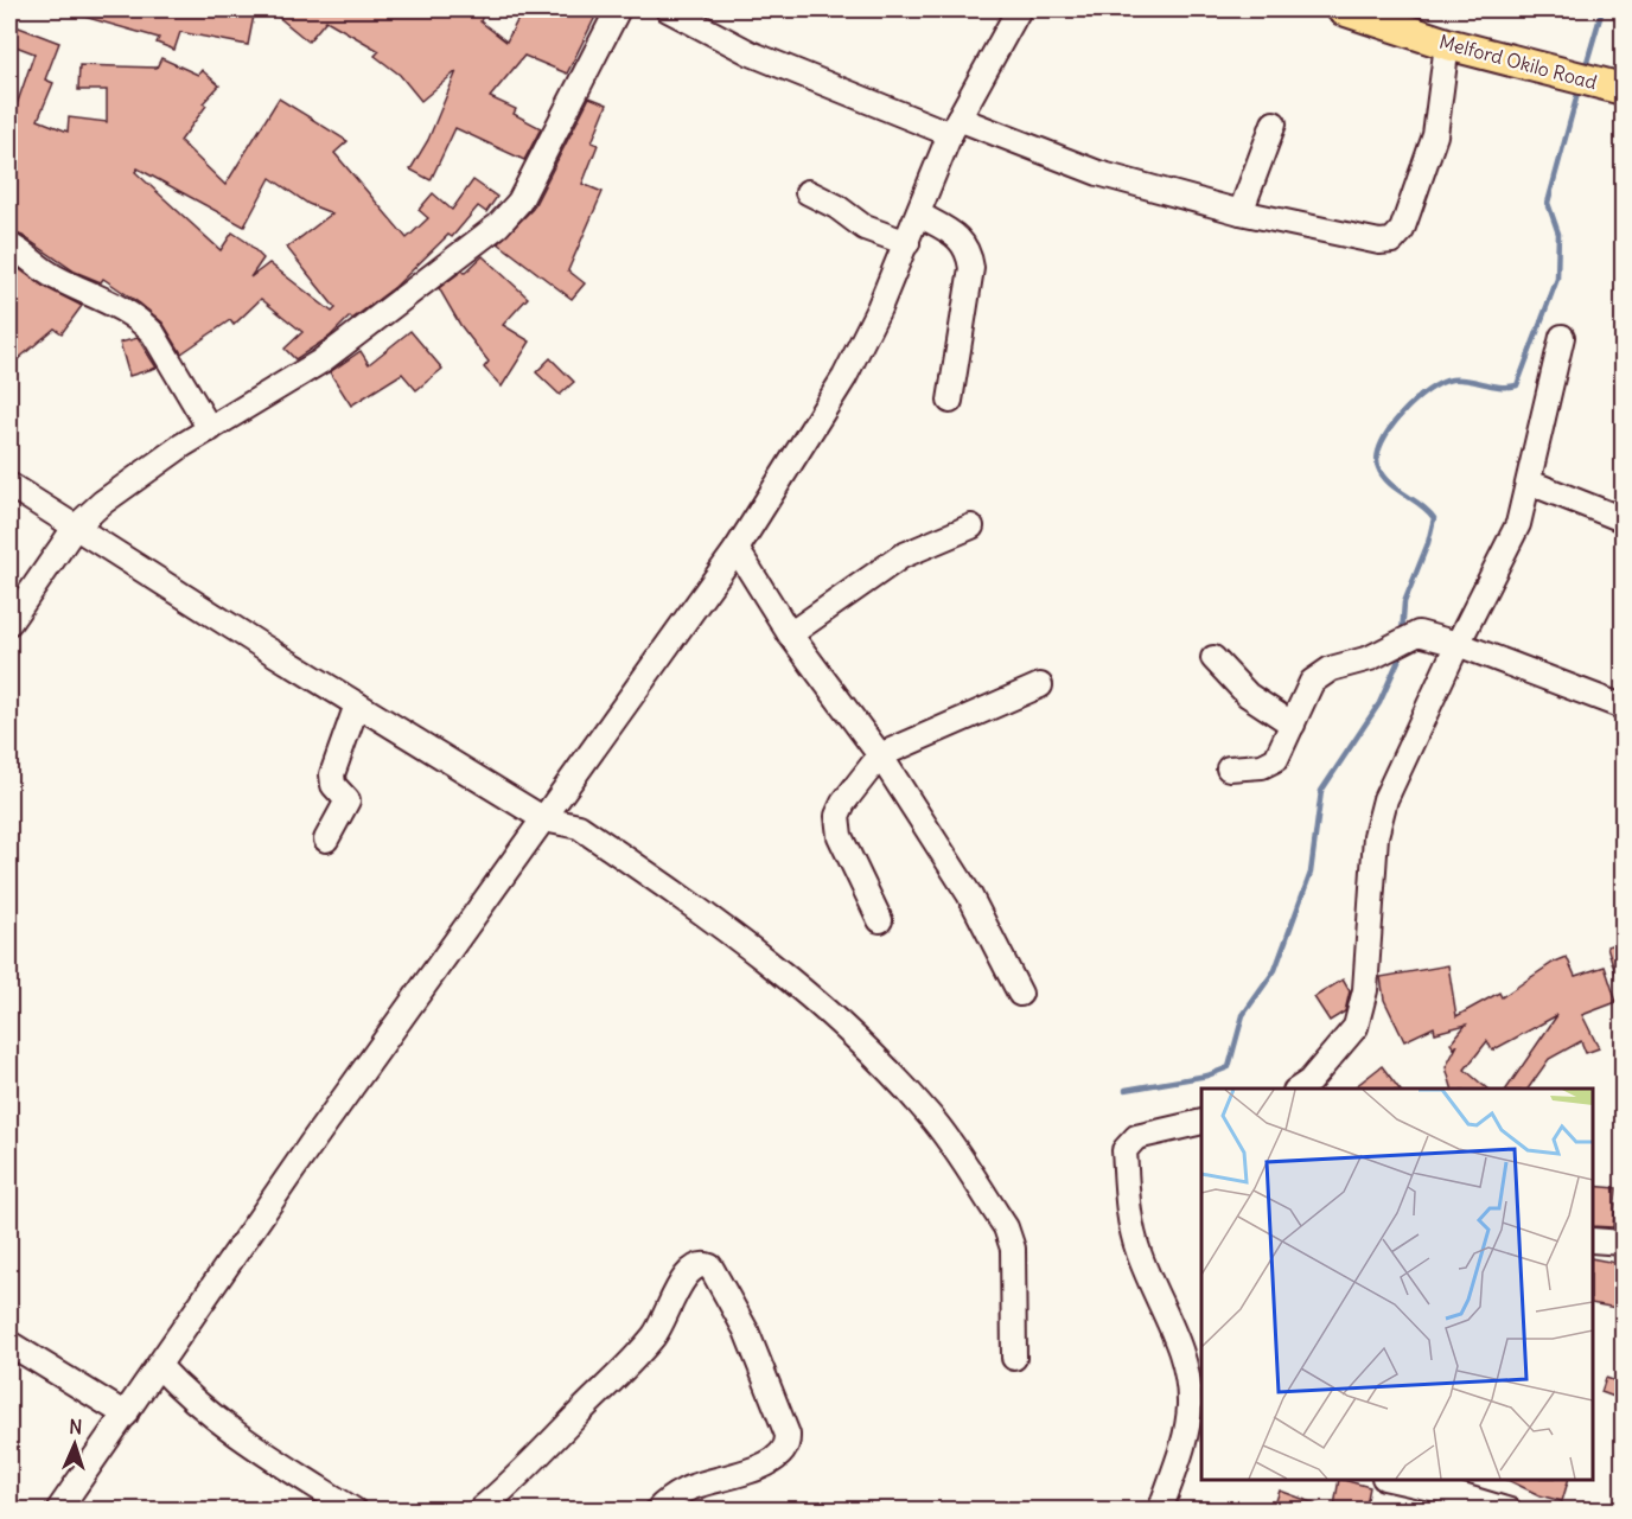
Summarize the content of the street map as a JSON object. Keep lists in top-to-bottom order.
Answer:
{
  "streets": {
    "main road": ["Melford Okilo Road"]
  },
  "north": "top"
}
